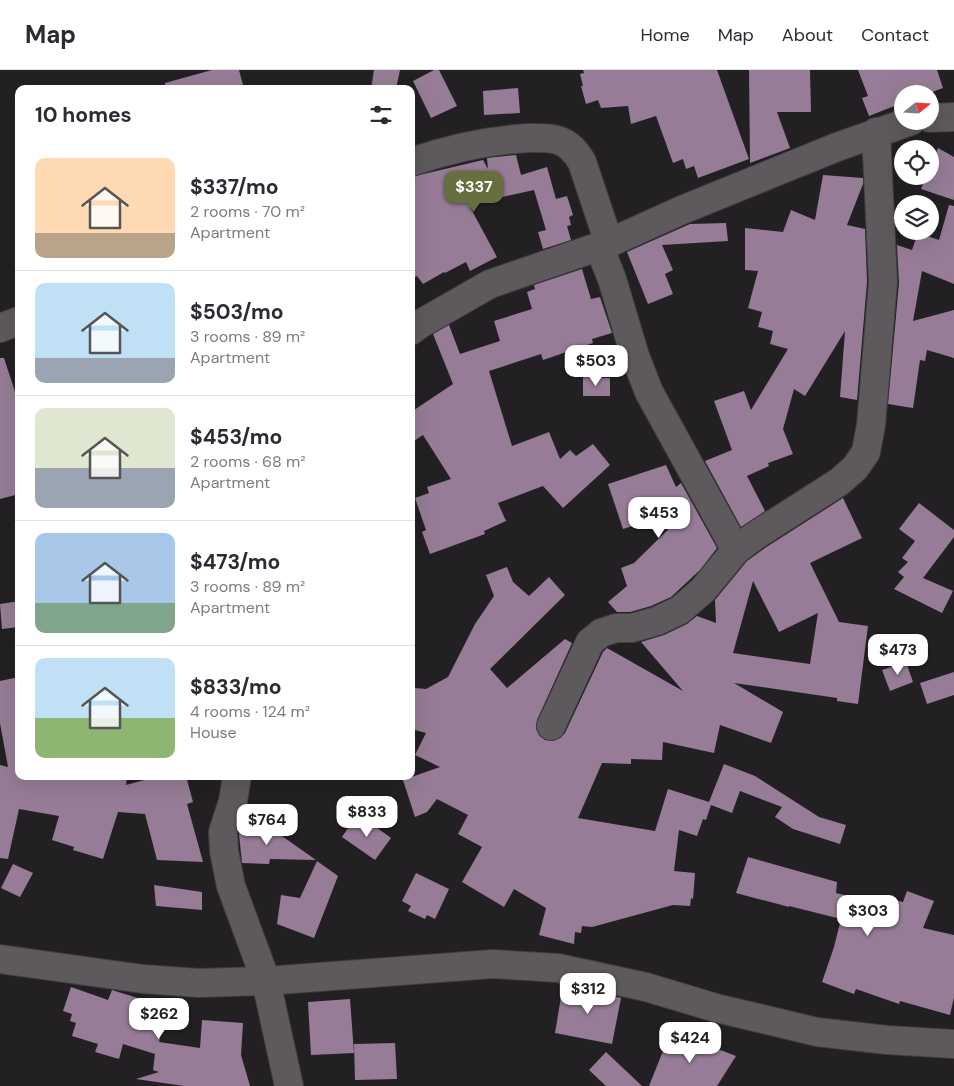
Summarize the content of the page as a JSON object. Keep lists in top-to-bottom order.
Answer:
{
  "north": "right",
  "page": {
    "header": "Map",
    "nav": [
      "Home",
      "Map",
      "About",
      "Contact"
    ],
    "heading": "10 homes",
    "list": [
      {
        "name": "$337/mo",
        "note": "2 rooms · 70 m² · Apartment"
      },
      {
        "name": "$503/mo",
        "note": "3 rooms · 89 m² · Apartment"
      },
      {
        "name": "$453/mo",
        "note": "2 rooms · 68 m² · Apartment"
      },
      {
        "name": "$473/mo",
        "note": "3 rooms · 89 m² · Apartment"
      },
      {
        "name": "$833/mo",
        "note": "4 rooms · 124 m² · House"
      }
    ],
    "price": [
      "$337",
      "$503",
      "$453",
      "$473",
      "$833",
      "$764",
      "$303",
      "$312",
      "$262",
      "$424"
    ]
  }
}
